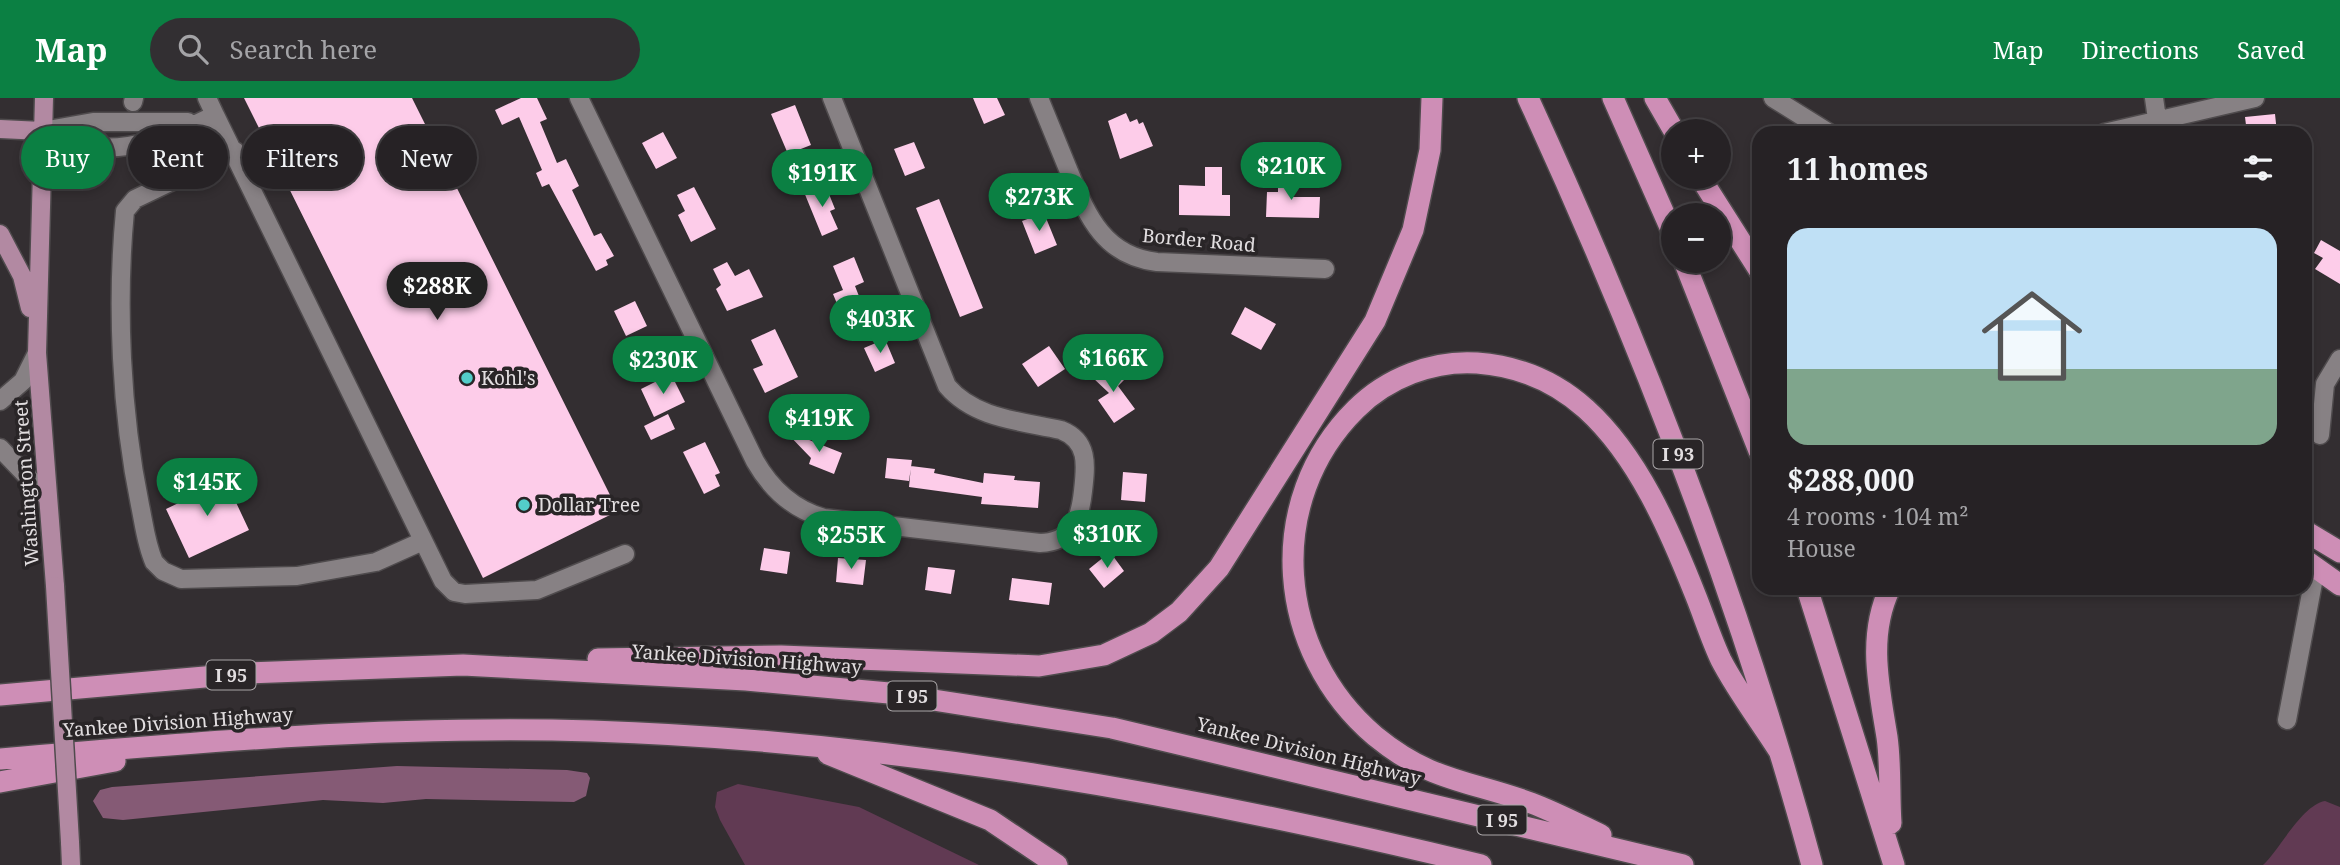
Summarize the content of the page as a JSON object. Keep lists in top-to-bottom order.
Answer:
{
  "streets": {
    "highway": ["I 93", "Yankee Division Highway", "I 95"],
    "main road": ["Washington Street"],
    "street": ["Border Road"]
  },
  "places": ["Kohl's", "Dollar Tree"],
  "page": {
    "header": "Map",
    "search": "Search here",
    "nav": ["Map", "Directions", "Saved"],
    "map_buttons": ["+", "−"],
    "chip": [
      "Buy",
      "Rent",
      "Filters",
      "New"
    ],
    "heading": "11 homes",
    "price": [
      "$210K",
      "$191K",
      "$273K",
      "$288K",
      "$403K",
      "$166K",
      "$230K",
      "$419K",
      "$145K",
      "$310K",
      "$255K"
    ],
    "list": [
      {
        "name": "$288,000",
        "note": "4 rooms · 104 m² · House"
      }
    ]
  }
}
